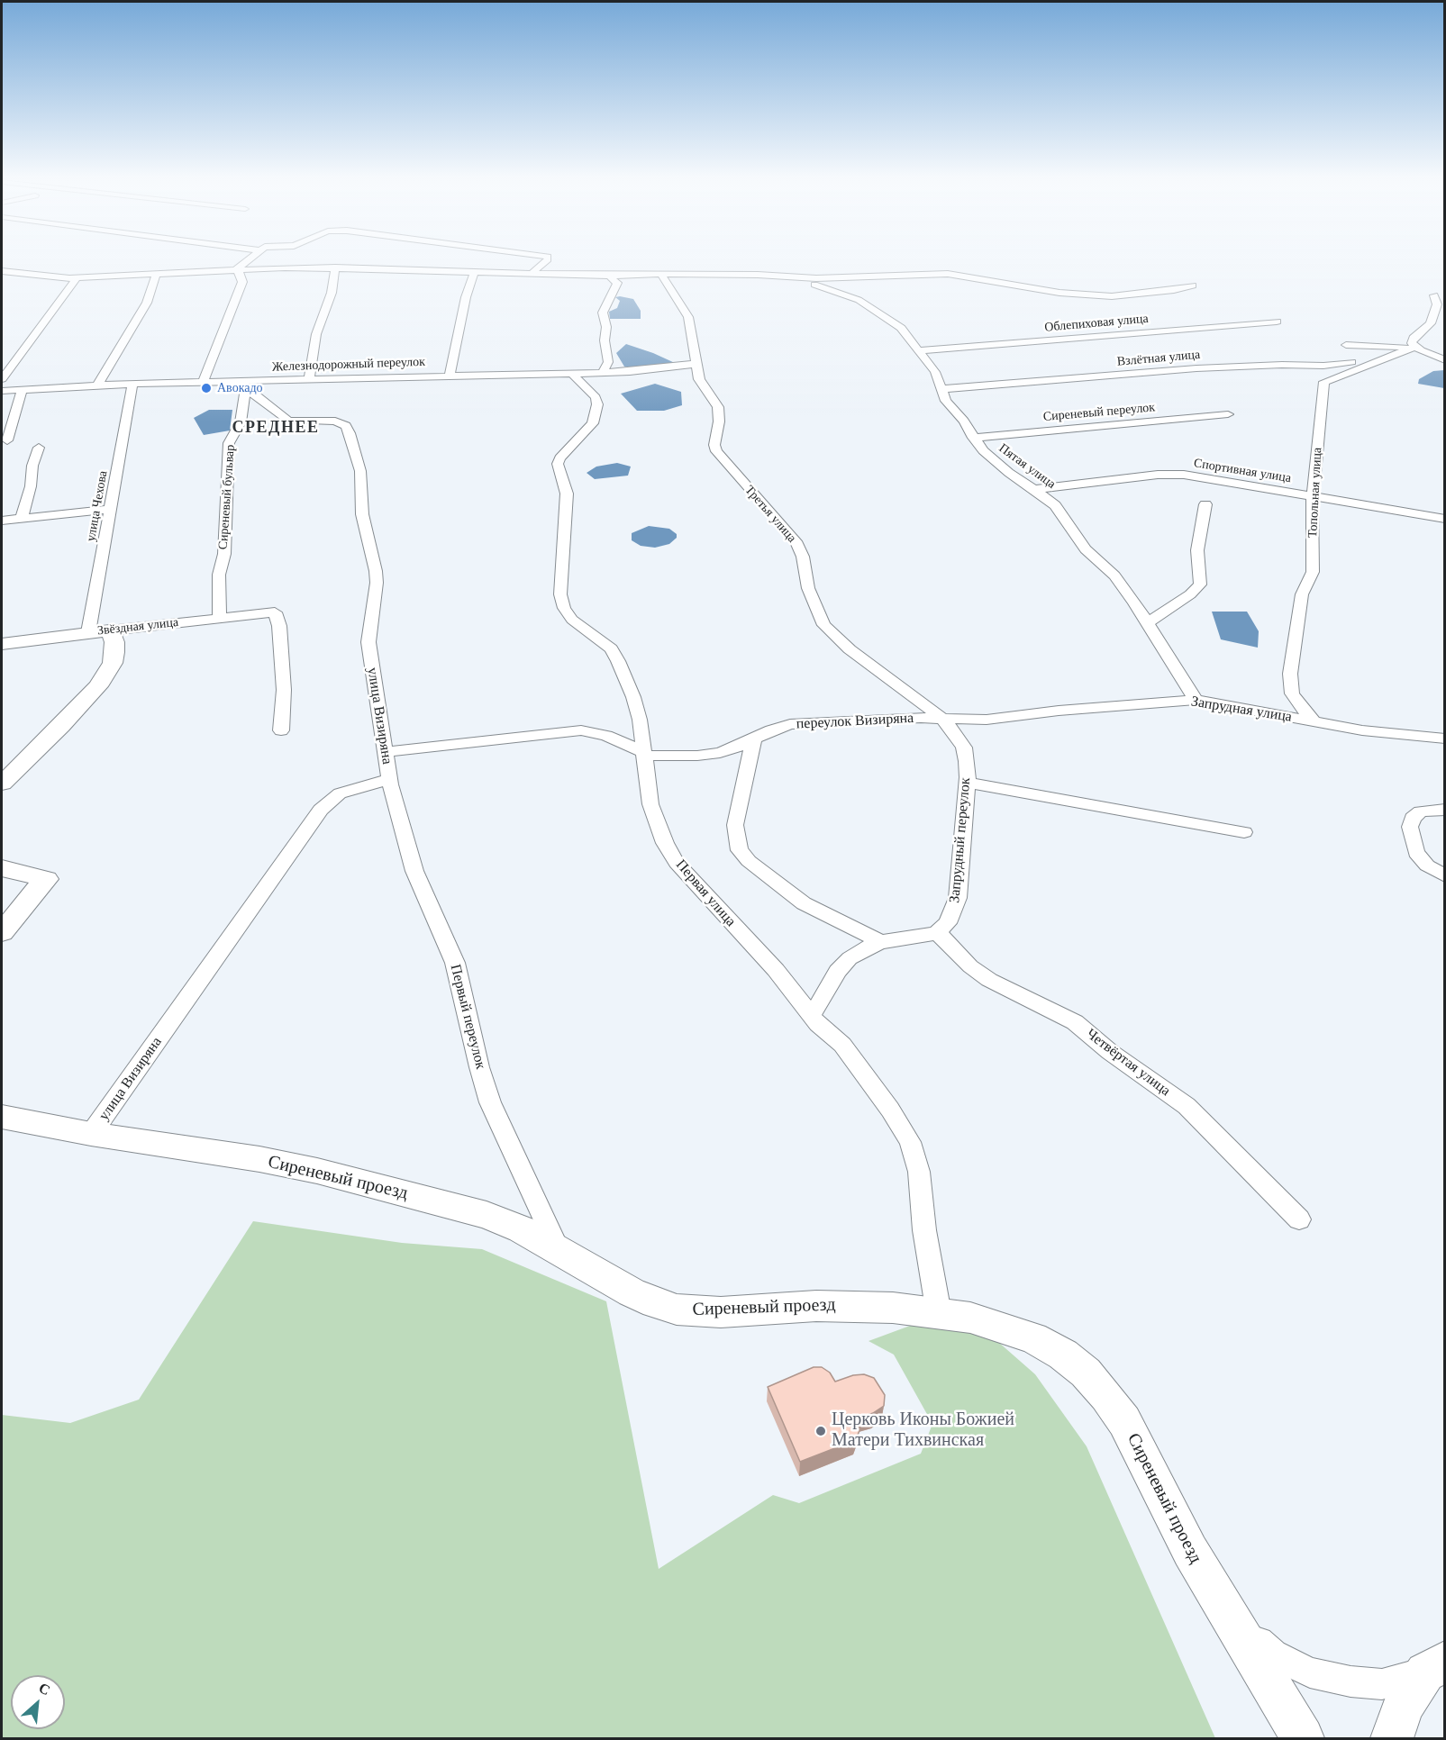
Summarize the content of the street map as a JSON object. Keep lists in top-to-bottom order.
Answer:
{
  "streets": {
    "street": [
      "Облепиховая улица",
      "Взлётная улица",
      "Железнодорожный переулок",
      "Сиреневый переулок",
      "Пятая улица",
      "Спортивная улица",
      "Топольная улица",
      "Сиреневый бульвар",
      "улица Чехова",
      "Третья улица",
      "Звёздная улица",
      "Запрудная улица",
      "улица Визиряна",
      "переулок Визиряна",
      "Запрудный переулок",
      "Первая улица",
      "Первый переулок",
      "Четвёртая улица",
      "Сиреневый проезд"
    ]
  },
  "crossings": [
    ["Облепиховая улица", "Пятая улица"],
    ["Взлётная улица", "Пятая улица"],
    ["Взлётная улица", "Топольная улица"],
    ["Железнодорожный переулок", "Сиреневый бульвар"],
    ["Железнодорожный переулок", "улица Чехова"],
    ["Железнодорожный переулок", "Третья улица"],
    ["Железнодорожный переулок", "улица Визиряна"],
    ["Железнодорожный переулок", "Первая улица"],
    ["Сиреневый переулок", "Пятая улица"],
    ["Пятая улица", "Спортивная улица"],
    ["Пятая улица", "Запрудная улица"],
    ["Спортивная улица", "Топольная улица"],
    ["Топольная улица", "Запрудная улица"],
    ["Сиреневый бульвар", "Звёздная улица"],
    ["Сиреневый бульвар", "улица Визиряна"],
    ["улица Чехова", "Звёздная улица"],
    ["Третья улица", "Запрудная улица"],
    ["Третья улица", "переулок Визиряна"],
    ["Третья улица", "Запрудный переулок"],
    ["Запрудная улица", "переулок Визиряна"],
    ["Запрудная улица", "Запрудный переулок"],
    ["улица Визиряна", "переулок Визиряна"],
    ["улица Визиряна", "Первый переулок"],
    ["улица Визиряна", "Сиреневый проезд"],
    ["переулок Визиряна", "Запрудный переулок"],
    ["переулок Визиряна", "Первая улица"],
    ["Запрудный переулок", "Четвёртая улица"],
    ["Первая улица", "Сиреневый проезд"],
    ["Первый переулок", "Сиреневый проезд"]
  ],
  "districts": ["СРЕДНЕЕ"],
  "places": ["Авокадо", "Церковь Иконы Божией Матери Тихвинская"],
  "north": "top right"
}
